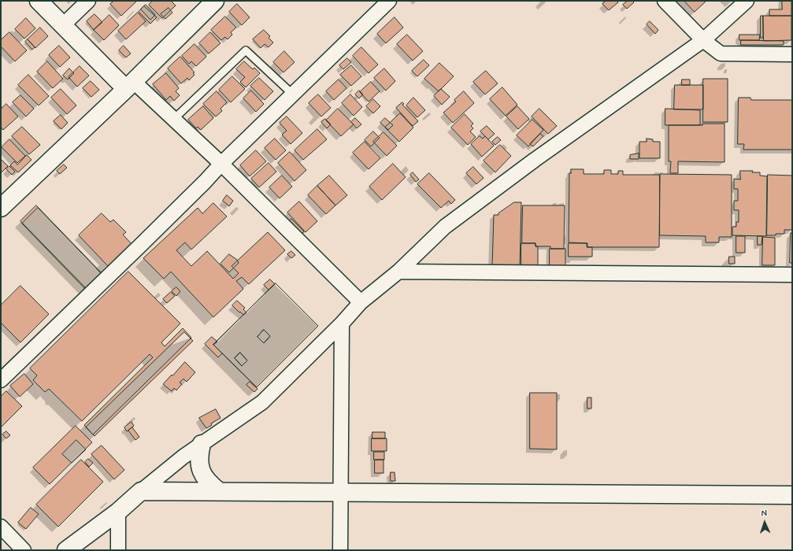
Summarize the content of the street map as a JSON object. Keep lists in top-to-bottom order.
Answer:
{
  "north": "top"
}
